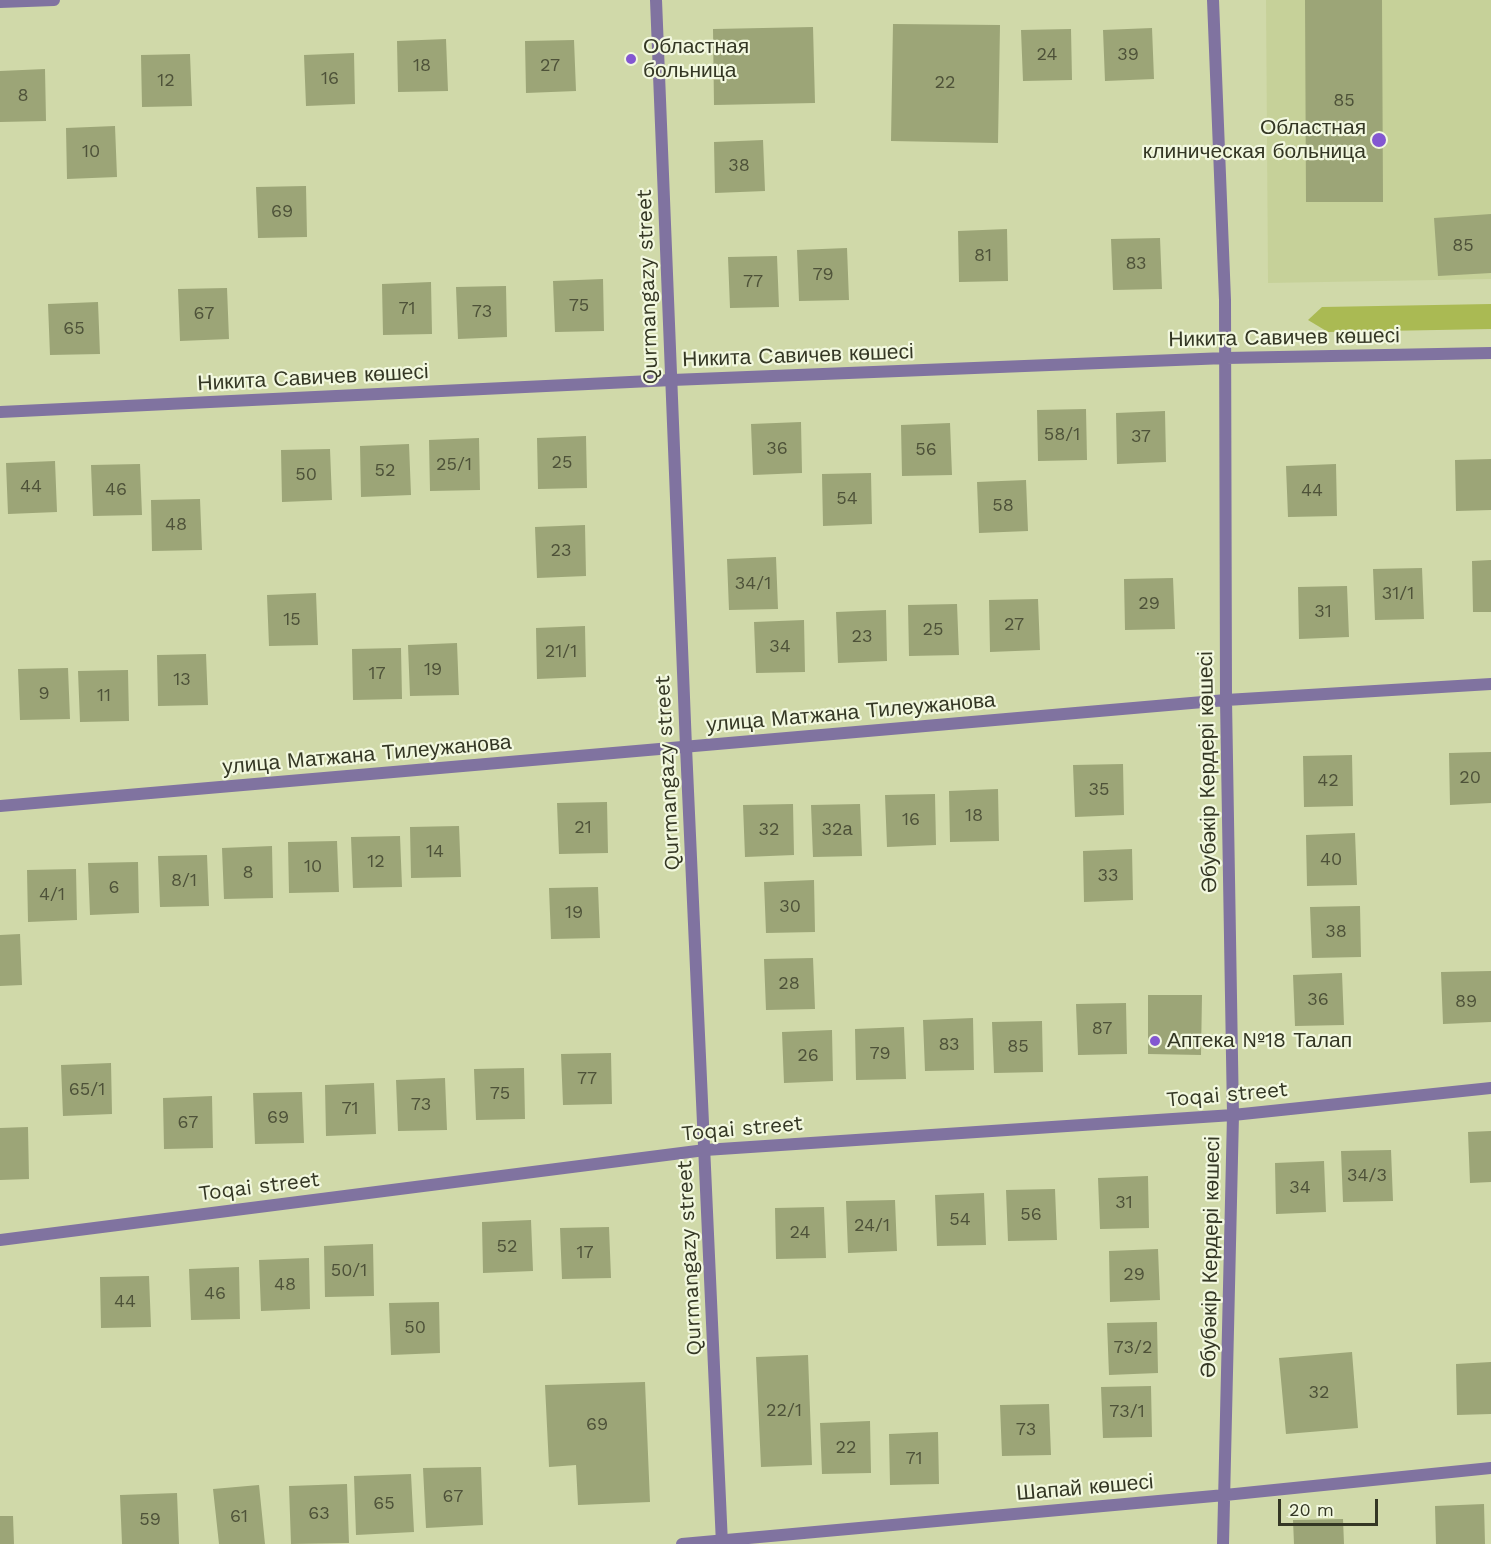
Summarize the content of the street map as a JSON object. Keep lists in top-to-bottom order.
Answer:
{
  "streets": {
    "street": [
      "Qurmangazy street",
      "Никита Савичев көшесі",
      "улица Матжана Тилеужанова",
      "Әбубәкір Кердері көшесі",
      "Toqai street",
      "Шапай көшесі"
    ]
  },
  "crossings": [
    ["Qurmangazy street", "Никита Савичев көшесі"],
    ["Qurmangazy street", "улица Матжана Тилеужанова"],
    ["Qurmangazy street", "Toqai street"],
    ["Qurmangazy street", "Шапай көшесі"],
    ["Никита Савичев көшесі", "Әбубәкір Кердері көшесі"],
    ["улица Матжана Тилеужанова", "Әбубәкір Кердері көшесі"],
    ["Әбубәкір Кердері көшесі", "Toqai street"],
    ["Әбубәкір Кердері көшесі", "Шапай көшесі"]
  ],
  "places": ["Областная больница", "Областная клиническая больница", "Аптека №18 Талап"],
  "house_numbers": [
    "24",
    "39",
    "18",
    "27",
    "16",
    "12",
    "22",
    "8",
    "85",
    "10",
    "38",
    "69",
    "85",
    "81",
    "83",
    "79",
    "77",
    "75",
    "71",
    "73",
    "67",
    "65",
    "58/1",
    "37",
    "36",
    "56",
    "25",
    "25/1",
    "52",
    "50",
    "44",
    "46",
    "44",
    "54",
    "58",
    "48",
    "23",
    "34/1",
    "31/1",
    "29",
    "31",
    "15",
    "27",
    "25",
    "23",
    "34",
    "21/1",
    "19",
    "17",
    "13",
    "9",
    "11",
    "20",
    "42",
    "35",
    "18",
    "16",
    "21",
    "32",
    "32а",
    "14",
    "40",
    "12",
    "10",
    "8",
    "33",
    "8/1",
    "6",
    "4/1",
    "30",
    "19",
    "38",
    "28",
    "36",
    "89",
    "87",
    "83",
    "85",
    "79",
    "26",
    "77",
    "65/1",
    "75",
    "73",
    "71",
    "69",
    "67",
    "34/3",
    "34",
    "31",
    "56",
    "54",
    "24/1",
    "24",
    "52",
    "17",
    "50/1",
    "29",
    "48",
    "46",
    "44",
    "50",
    "73/2",
    "32",
    "22/1",
    "73/1",
    "69",
    "73",
    "22",
    "71",
    "67",
    "65",
    "63",
    "61",
    "59"
  ],
  "scale_bar": "20 m"
}
